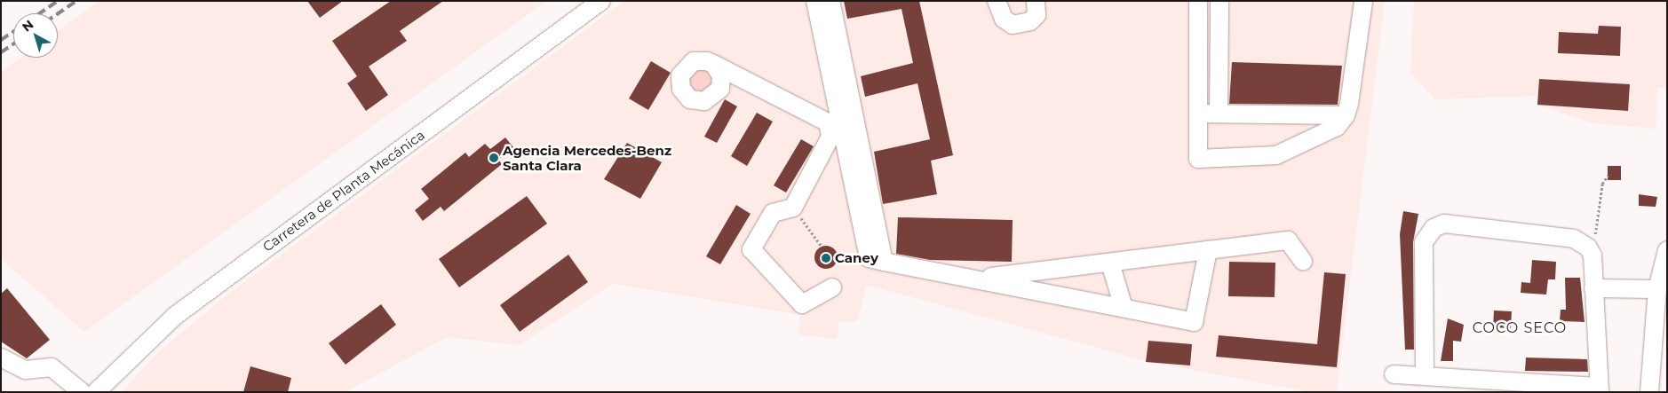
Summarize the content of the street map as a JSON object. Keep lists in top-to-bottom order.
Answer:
{
  "streets": {
    "street": ["Carretera de Planta Mecánica"]
  },
  "districts": ["COCO SECO"],
  "places": ["Agencia Mercedes-Benz Santa Clara", "Caney"],
  "north": "top left"
}
